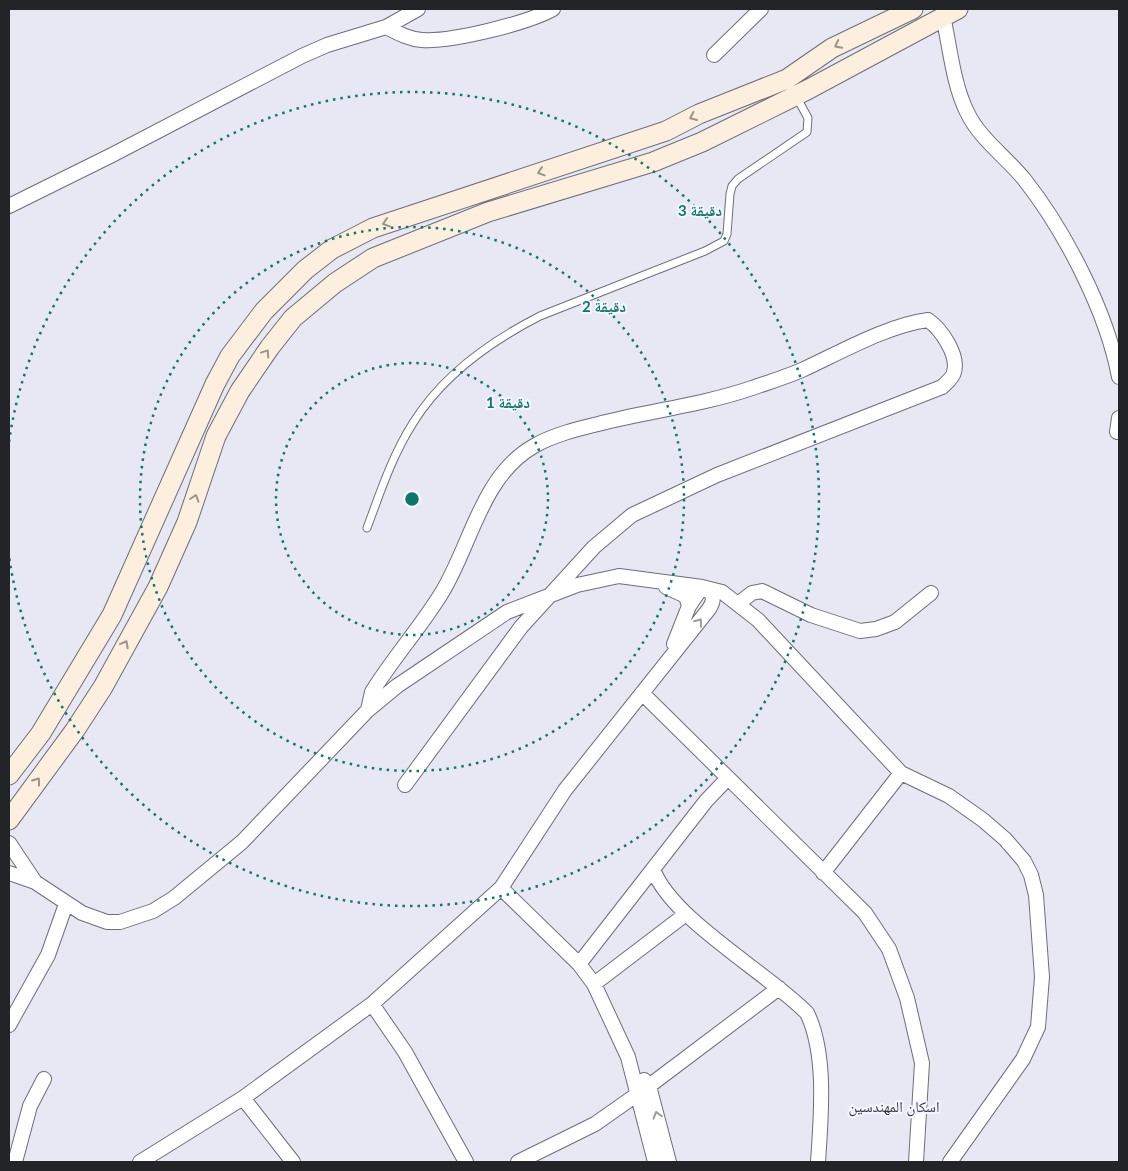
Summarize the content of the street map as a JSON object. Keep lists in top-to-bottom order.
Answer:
{
  "districts": ["اسكان المهندسين"],
  "rings": ["3 دقيقة", "2 دقيقة", "1 دقيقة"]
}
